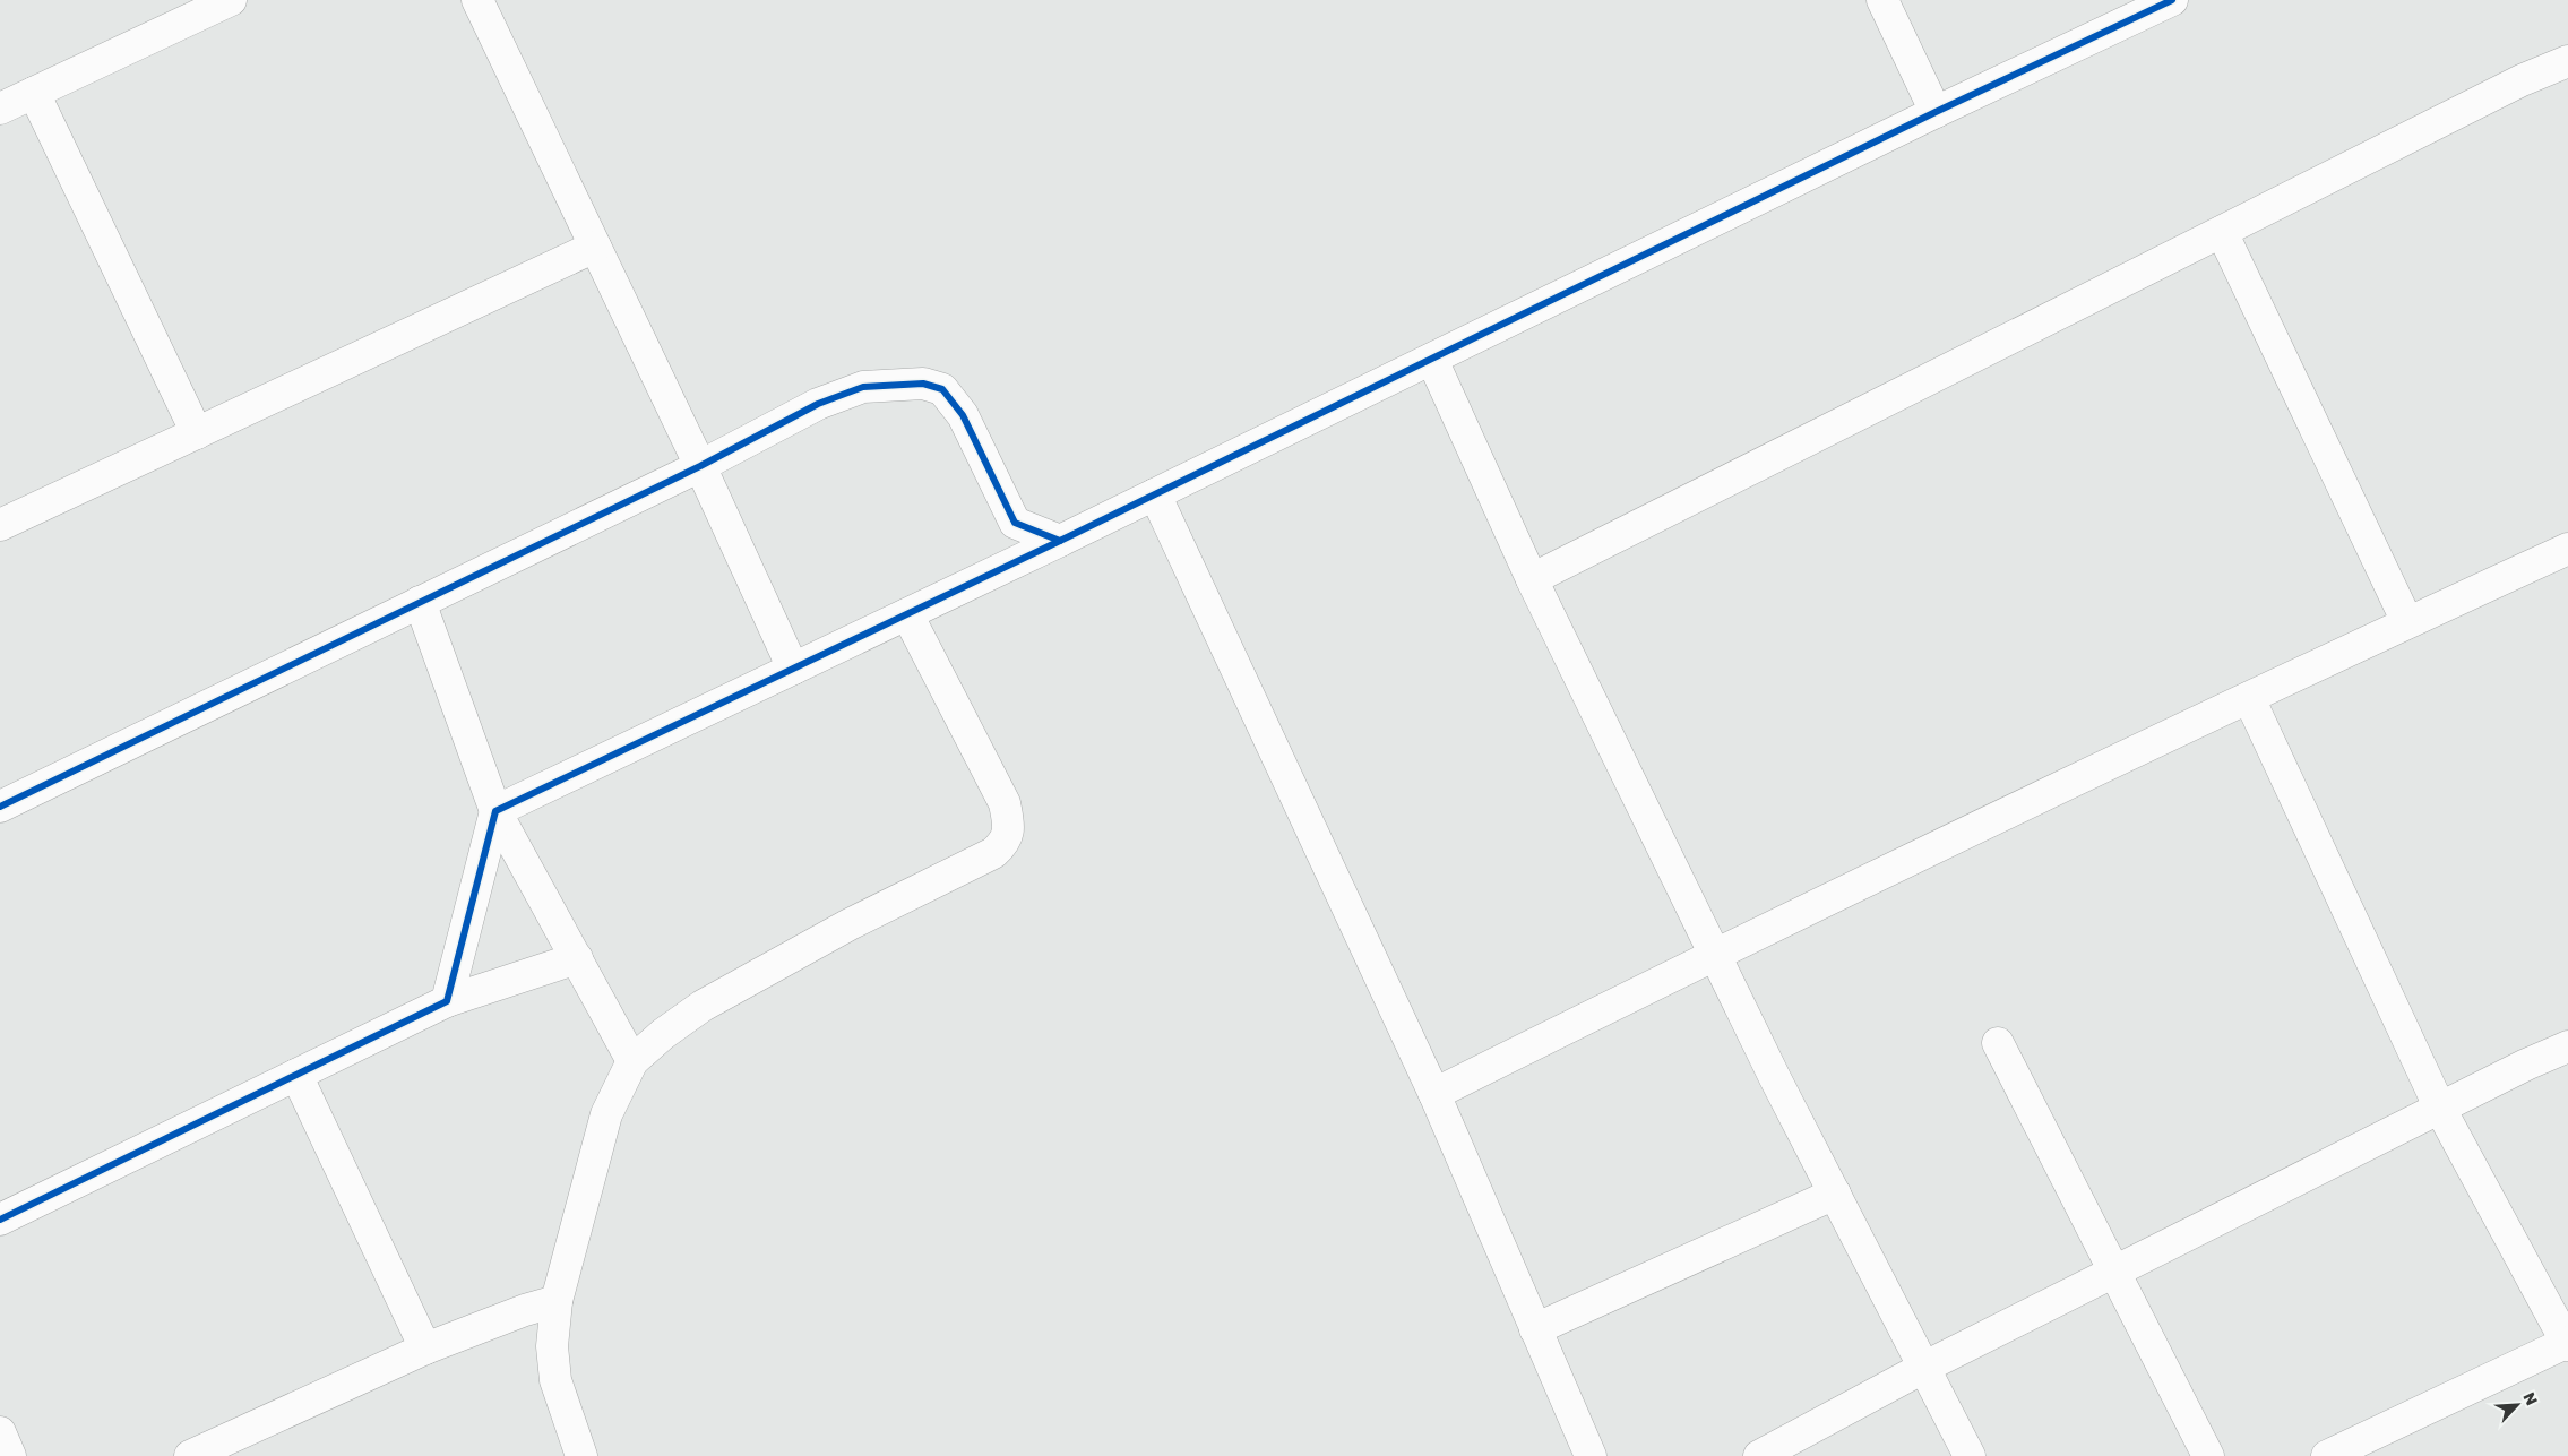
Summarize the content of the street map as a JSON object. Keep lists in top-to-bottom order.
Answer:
{
  "north": "top right"
}
